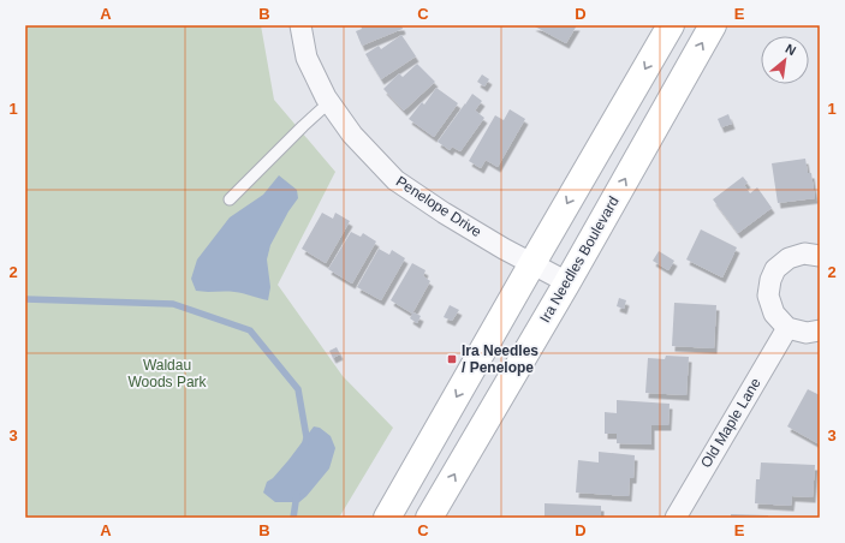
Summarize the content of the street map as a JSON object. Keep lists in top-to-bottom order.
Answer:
{
  "streets": {
    "main road": ["Ira Needles Boulevard"],
    "street": ["Penelope Drive", "Old Maple Lane"]
  },
  "crossings": [
    ["Penelope Drive", "Ira Needles Boulevard"]
  ],
  "parks": ["Waldau Woods Park"],
  "places": {
    "transit": ["Ira Needles / Penelope"]
  },
  "north": "top right",
  "grid": {
    "columns": [
      "A",
      "B",
      "C",
      "D",
      "E"
    ],
    "rows": ["1", "2", "3"]
  }
}
